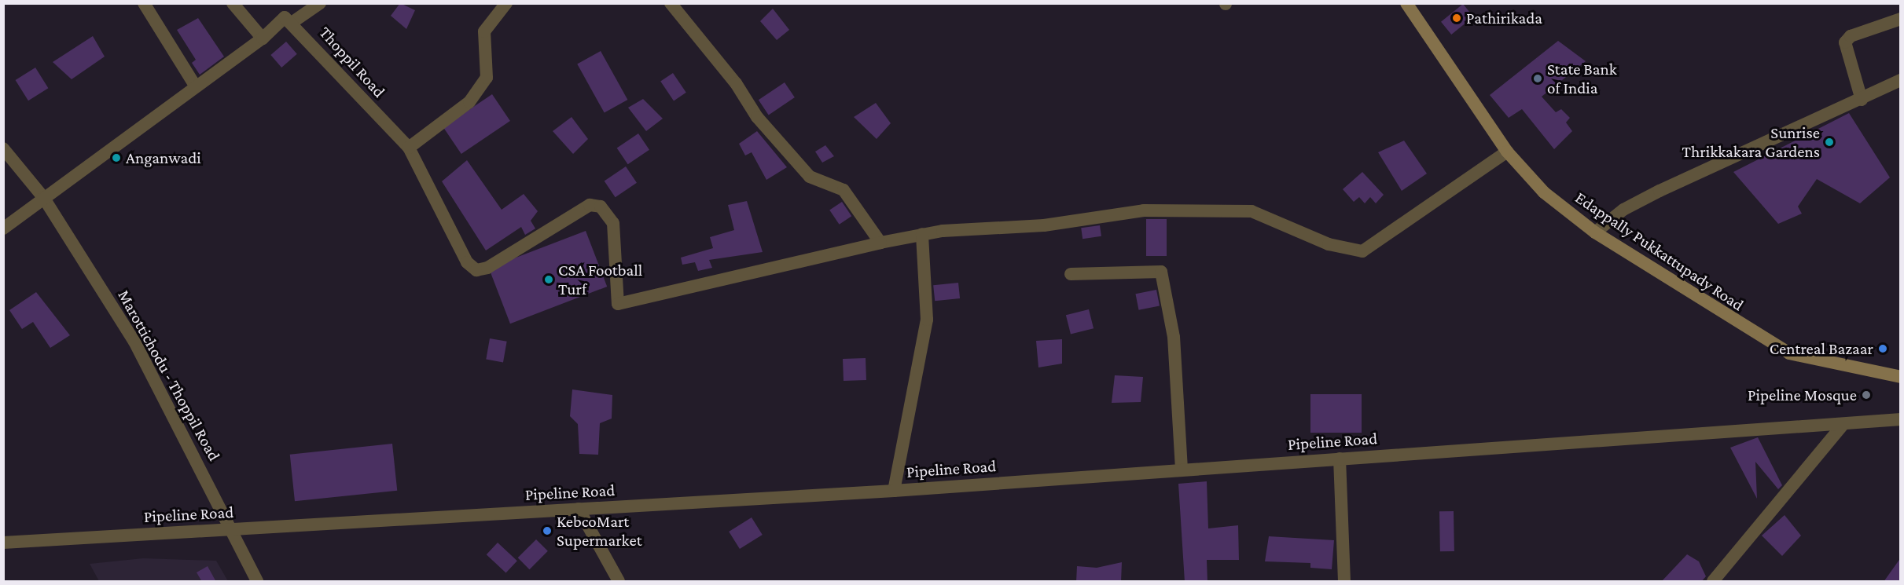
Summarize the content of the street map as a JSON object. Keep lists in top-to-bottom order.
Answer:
{
  "streets": {
    "main road": ["Edappally Pukkattupady Road"],
    "street": ["Thoppil Road", "Marottichodu - Thoppil Road", "Pipeline Road"]
  },
  "crossings": [
    ["Marottichodu - Thoppil Road", "Pipeline Road"]
  ],
  "places": [
    "Pathirikada",
    "State Bank of India",
    "Sunrise Thrikkakara Gardens",
    "Anganwadi",
    "CSA Football Turf",
    "Centreal Bazaar",
    "Pipeline Mosque",
    "KebcoMart Supermarket"
  ]
}
